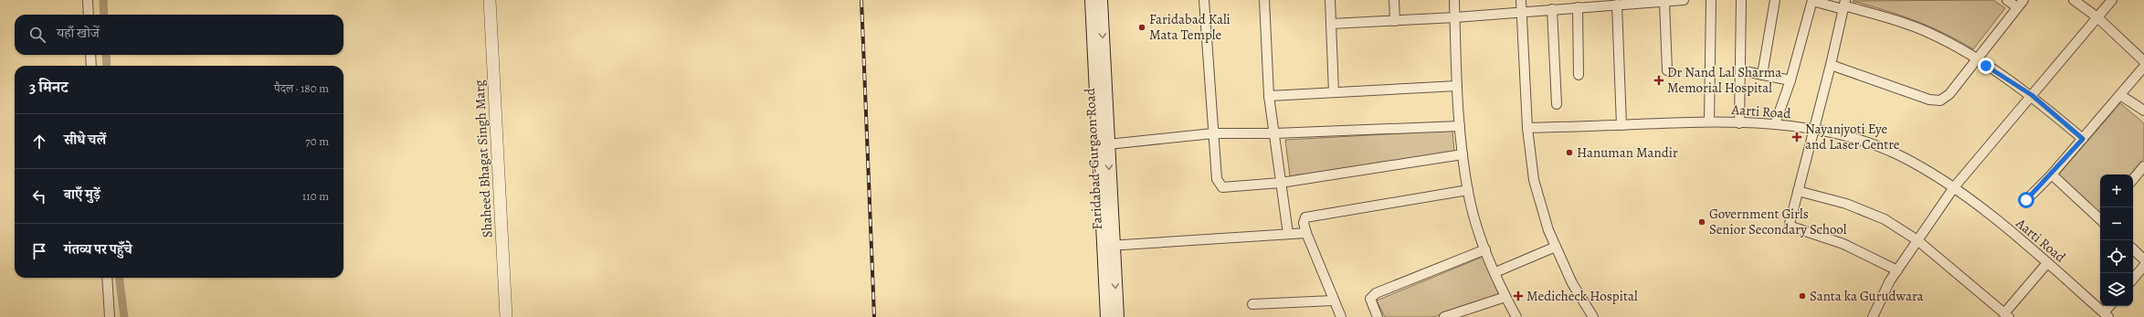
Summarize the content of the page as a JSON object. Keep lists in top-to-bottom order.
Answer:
{
  "streets": {
    "main road": ["Faridabad-Gurgaon Road"],
    "street": ["Aarti Road", "Shaheed Bhagat Singh Marg"]
  },
  "places": {
    "other": [
      "Faridabad Kali Mata Temple",
      "Hanuman Mandir",
      "Government Girls Senior Secondary School",
      "Santa ka Gurudwara"
    ],
    "health": ["Dr Nand Lal Sharma Memorial Hospital", "Nayanjyoti Eye and Laser Centre", "Medicheck Hospital"]
  },
  "page": {
    "search": "यहाँ खोजें",
    "heading": ["3 मिनट", "पैदल · 180 m"],
    "list": [
      ["सीधे चलें", "70 m"],
      ["बाएँ मुड़ें", "110 m"],
      "गंतव्य पर पहुँचे"
    ],
    "map_buttons": ["+", "−"]
  }
}
